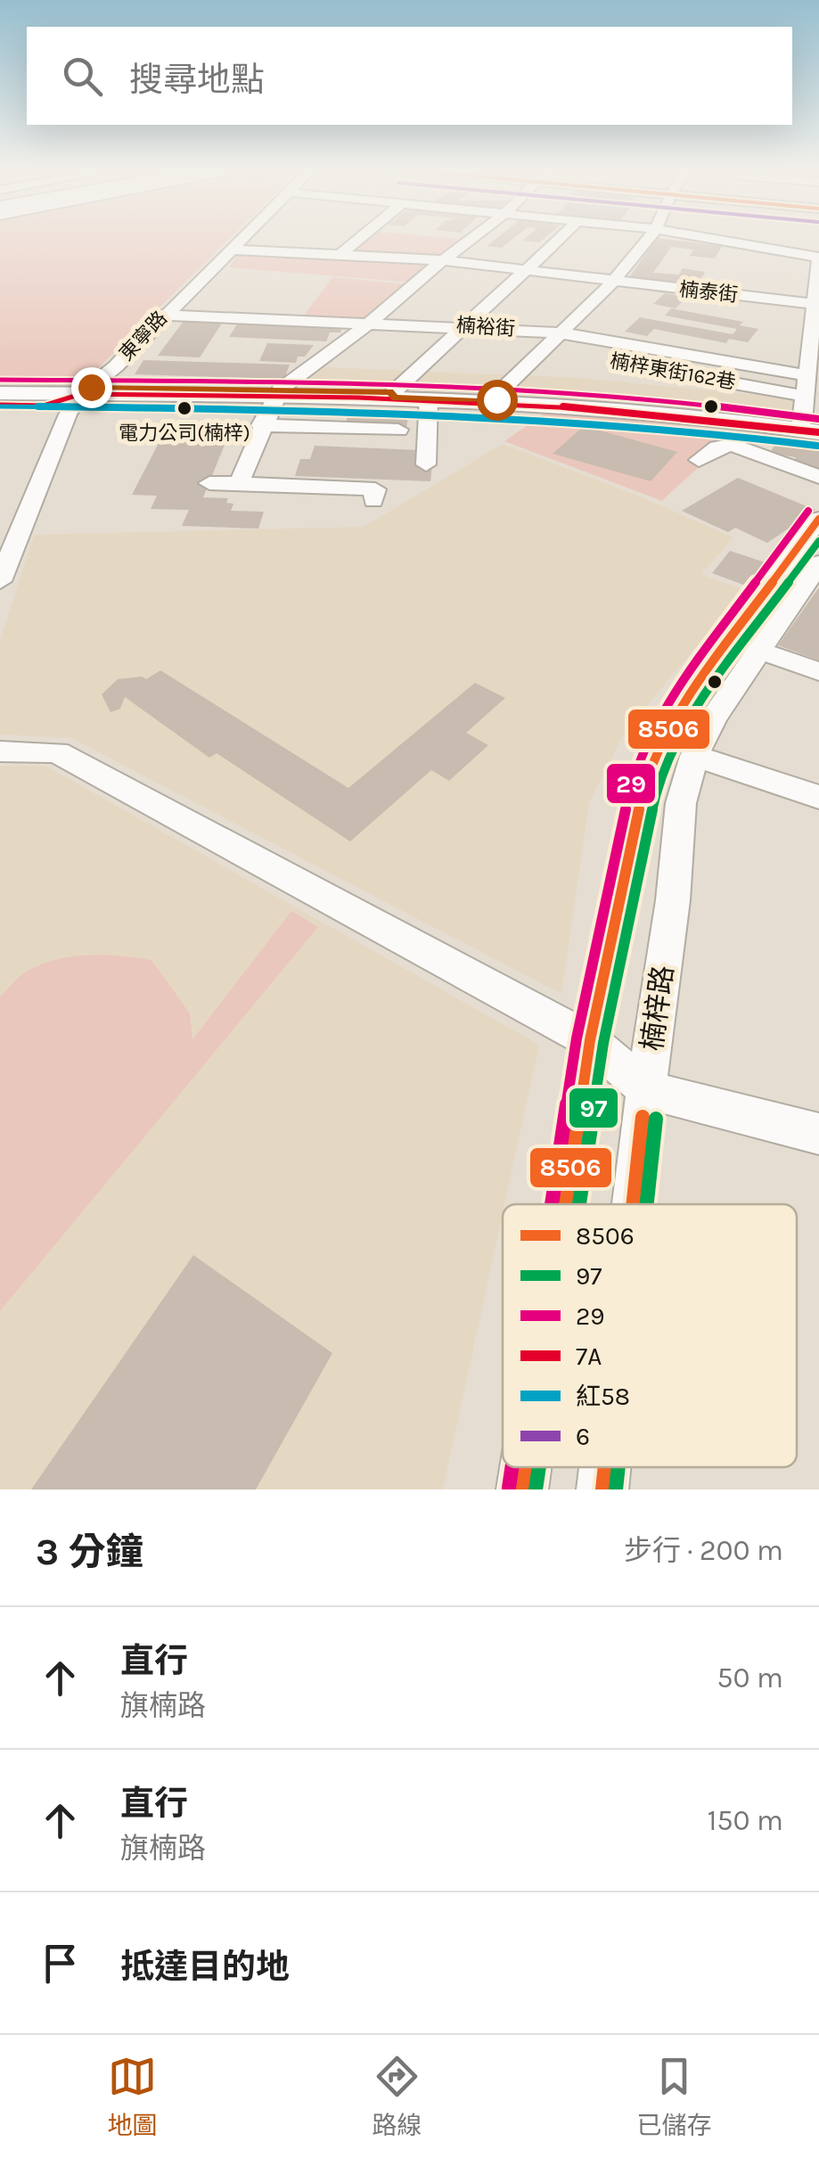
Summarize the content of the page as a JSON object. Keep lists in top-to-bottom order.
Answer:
{
  "streets": {
    "street": [
      "楠泰街",
      "楠裕街",
      "東寧路",
      "楠梓東街162巷",
      "楠梓路"
    ]
  },
  "crossings": [
    ["楠泰街", "東寧路"],
    ["楠裕街", "東寧路"]
  ],
  "places": ["電力公司(楠梓)"],
  "lines": [
    "transit line 29",
    "transit line 7A",
    "transit line 紅58",
    "transit line 8506",
    "transit line 97"
  ],
  "legend": [
    "8506",
    "97",
    "29",
    "7A",
    "紅58",
    "6"
  ],
  "page": {
    "search": "搜尋地點",
    "heading": ["3 分鐘", "步行 · 200 m"],
    "list": [
      ["直行", "旗楠路", "50 m"],
      ["直行", "旗楠路", "150 m"],
      "抵達目的地"
    ],
    "nav": ["地圖", "路線", "已儲存"]
  }
}
